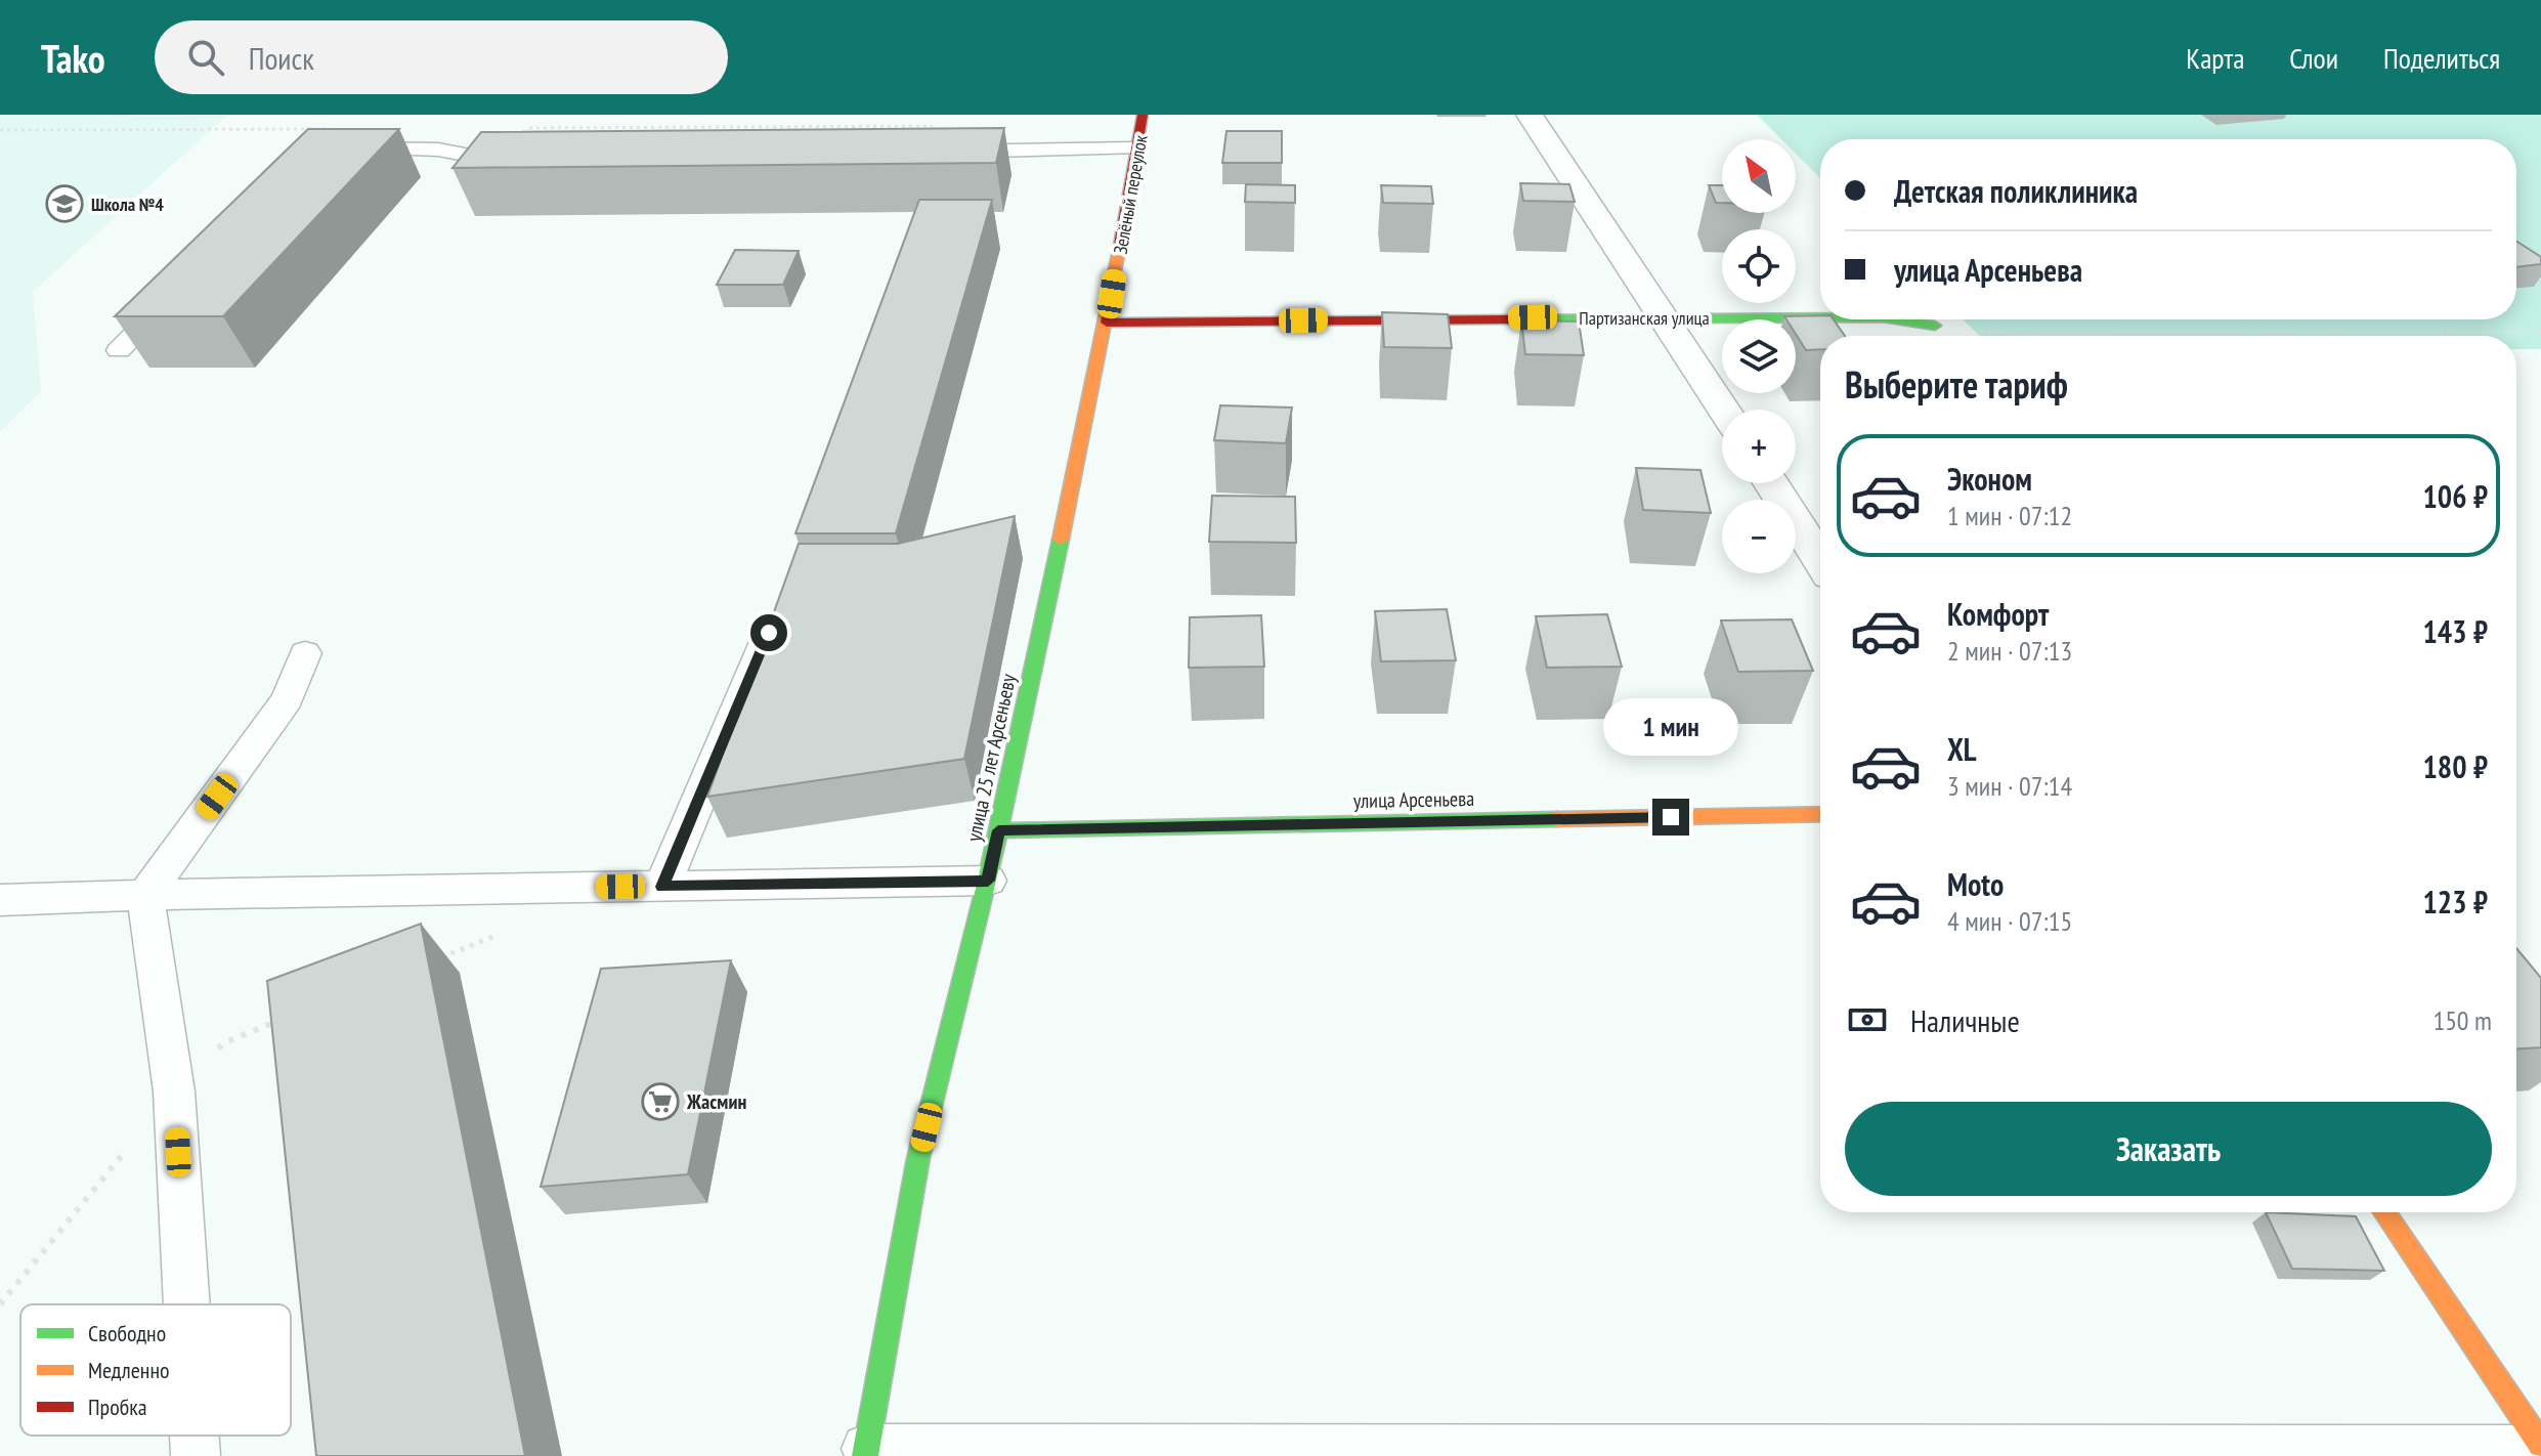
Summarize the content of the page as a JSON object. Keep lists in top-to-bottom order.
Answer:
{
  "streets": {
    "main road": [
      "Зелёный переулок",
      "Партизанская улица",
      "улица 25 лет Арсеньеву",
      "улица Арсеньева"
    ]
  },
  "crossings": [
    ["Зелёный переулок", "Партизанская улица"],
    ["Зелёный переулок", "улица 25 лет Арсеньеву"],
    ["Партизанская улица", "улица 25 лет Арсеньеву"],
    ["улица 25 лет Арсеньеву", "улица Арсеньева"]
  ],
  "places": {
    "school or university": ["Школа №4"],
    "supermarket": ["Жасмин"]
  },
  "legend": ["Свободно", "Медленно", "Пробка"],
  "north": "top left",
  "page": {
    "header": "Tako",
    "search": "Поиск",
    "nav": ["Карта", "Слои", "Поделиться"],
    "map_buttons": ["+", "−"],
    "banner": ["Детская поликлиника", "улица Арсеньева"],
    "heading": "Выберите тариф",
    "list": [
      {
        "name": "Эконом",
        "note": "1 мин · 07:12",
        "value": "106 ₽"
      },
      {
        "name": "Комфорт",
        "note": "2 мин · 07:13",
        "value": "143 ₽"
      },
      {
        "name": "XL",
        "note": "3 мин · 07:14",
        "value": "180 ₽"
      },
      {
        "name": "Moto",
        "note": "4 мин · 07:15",
        "value": "123 ₽"
      }
    ],
    "bubble": "1 мин",
    "pay": ["Наличные", "150 m"],
    "buttons": "Заказать"
  }
}
